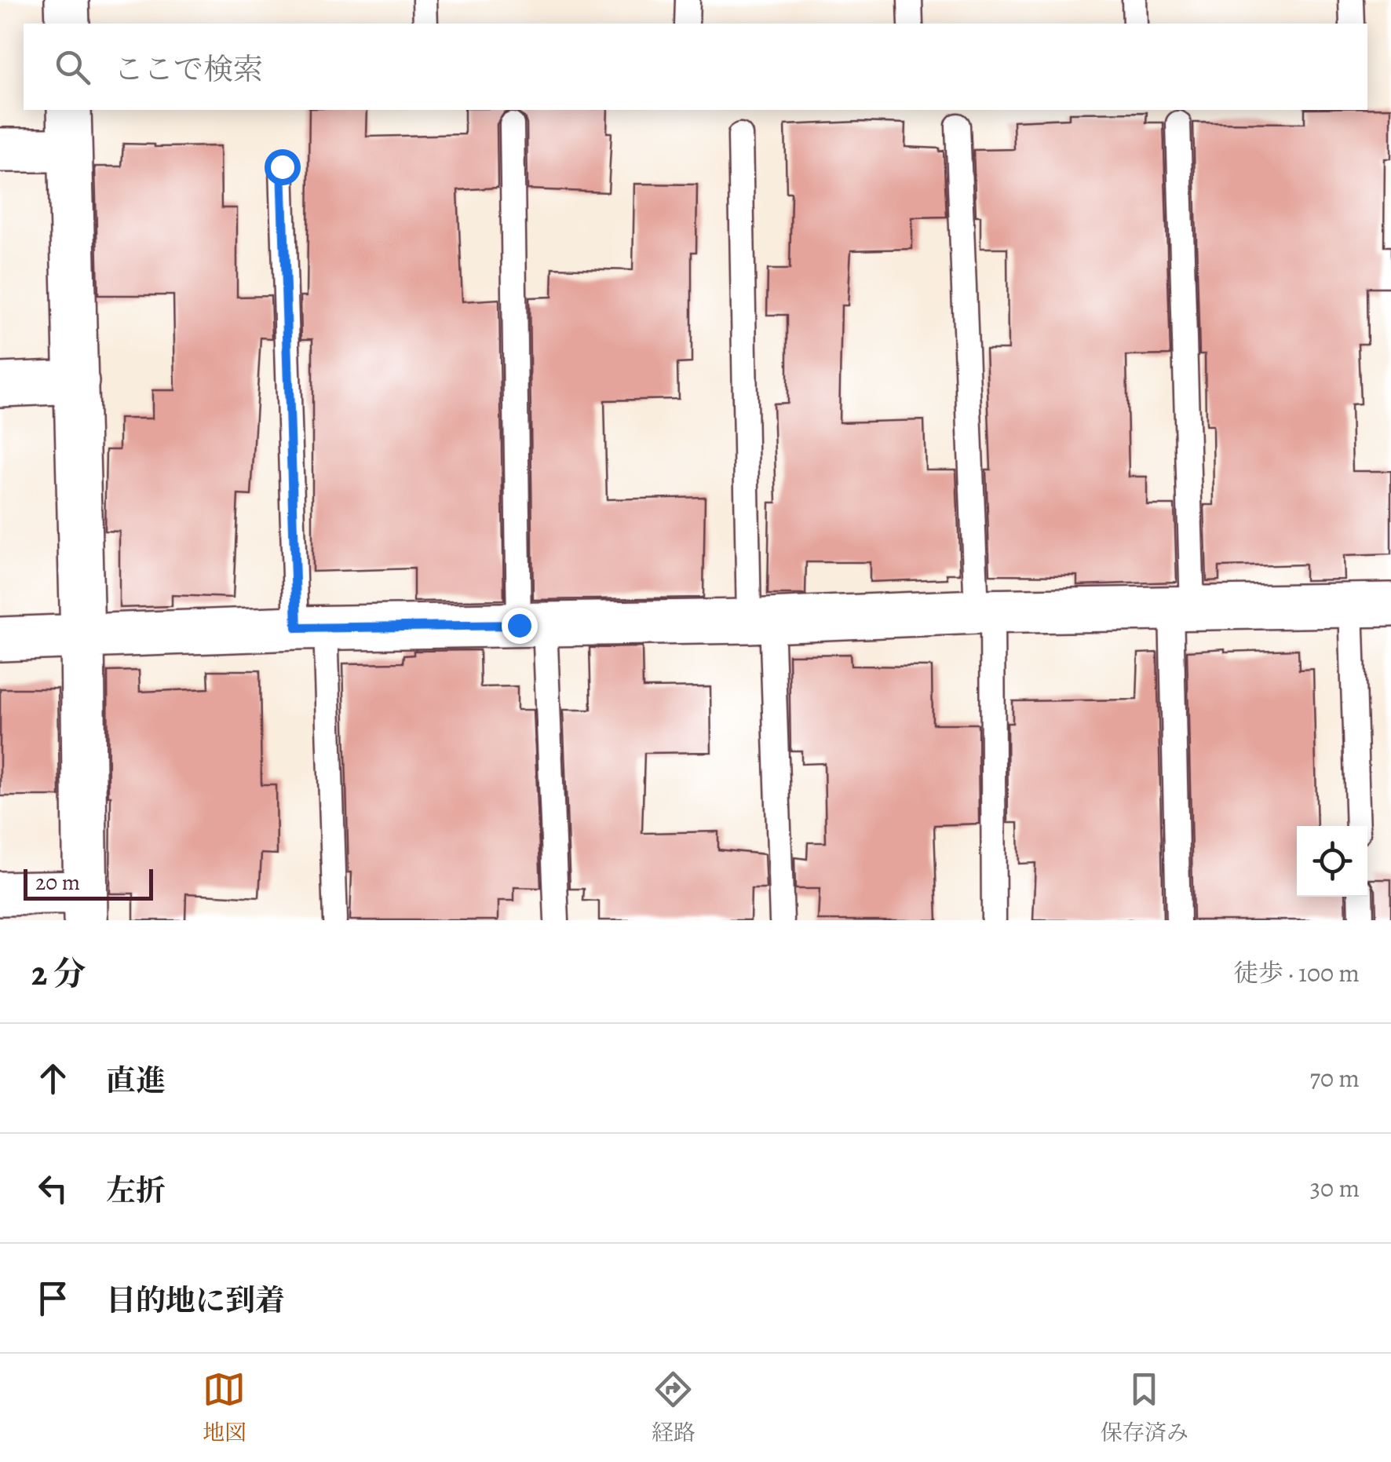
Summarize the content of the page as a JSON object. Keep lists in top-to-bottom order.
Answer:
{
  "scale_bar": "20 m",
  "page": {
    "search": "ここで検索",
    "scale": "20 m",
    "heading": ["2 分", "徒歩 · 100 m"],
    "list": [
      ["直進", "70 m"],
      ["左折", "30 m"],
      "目的地に到着"
    ],
    "nav": ["地図", "経路", "保存済み"]
  }
}
